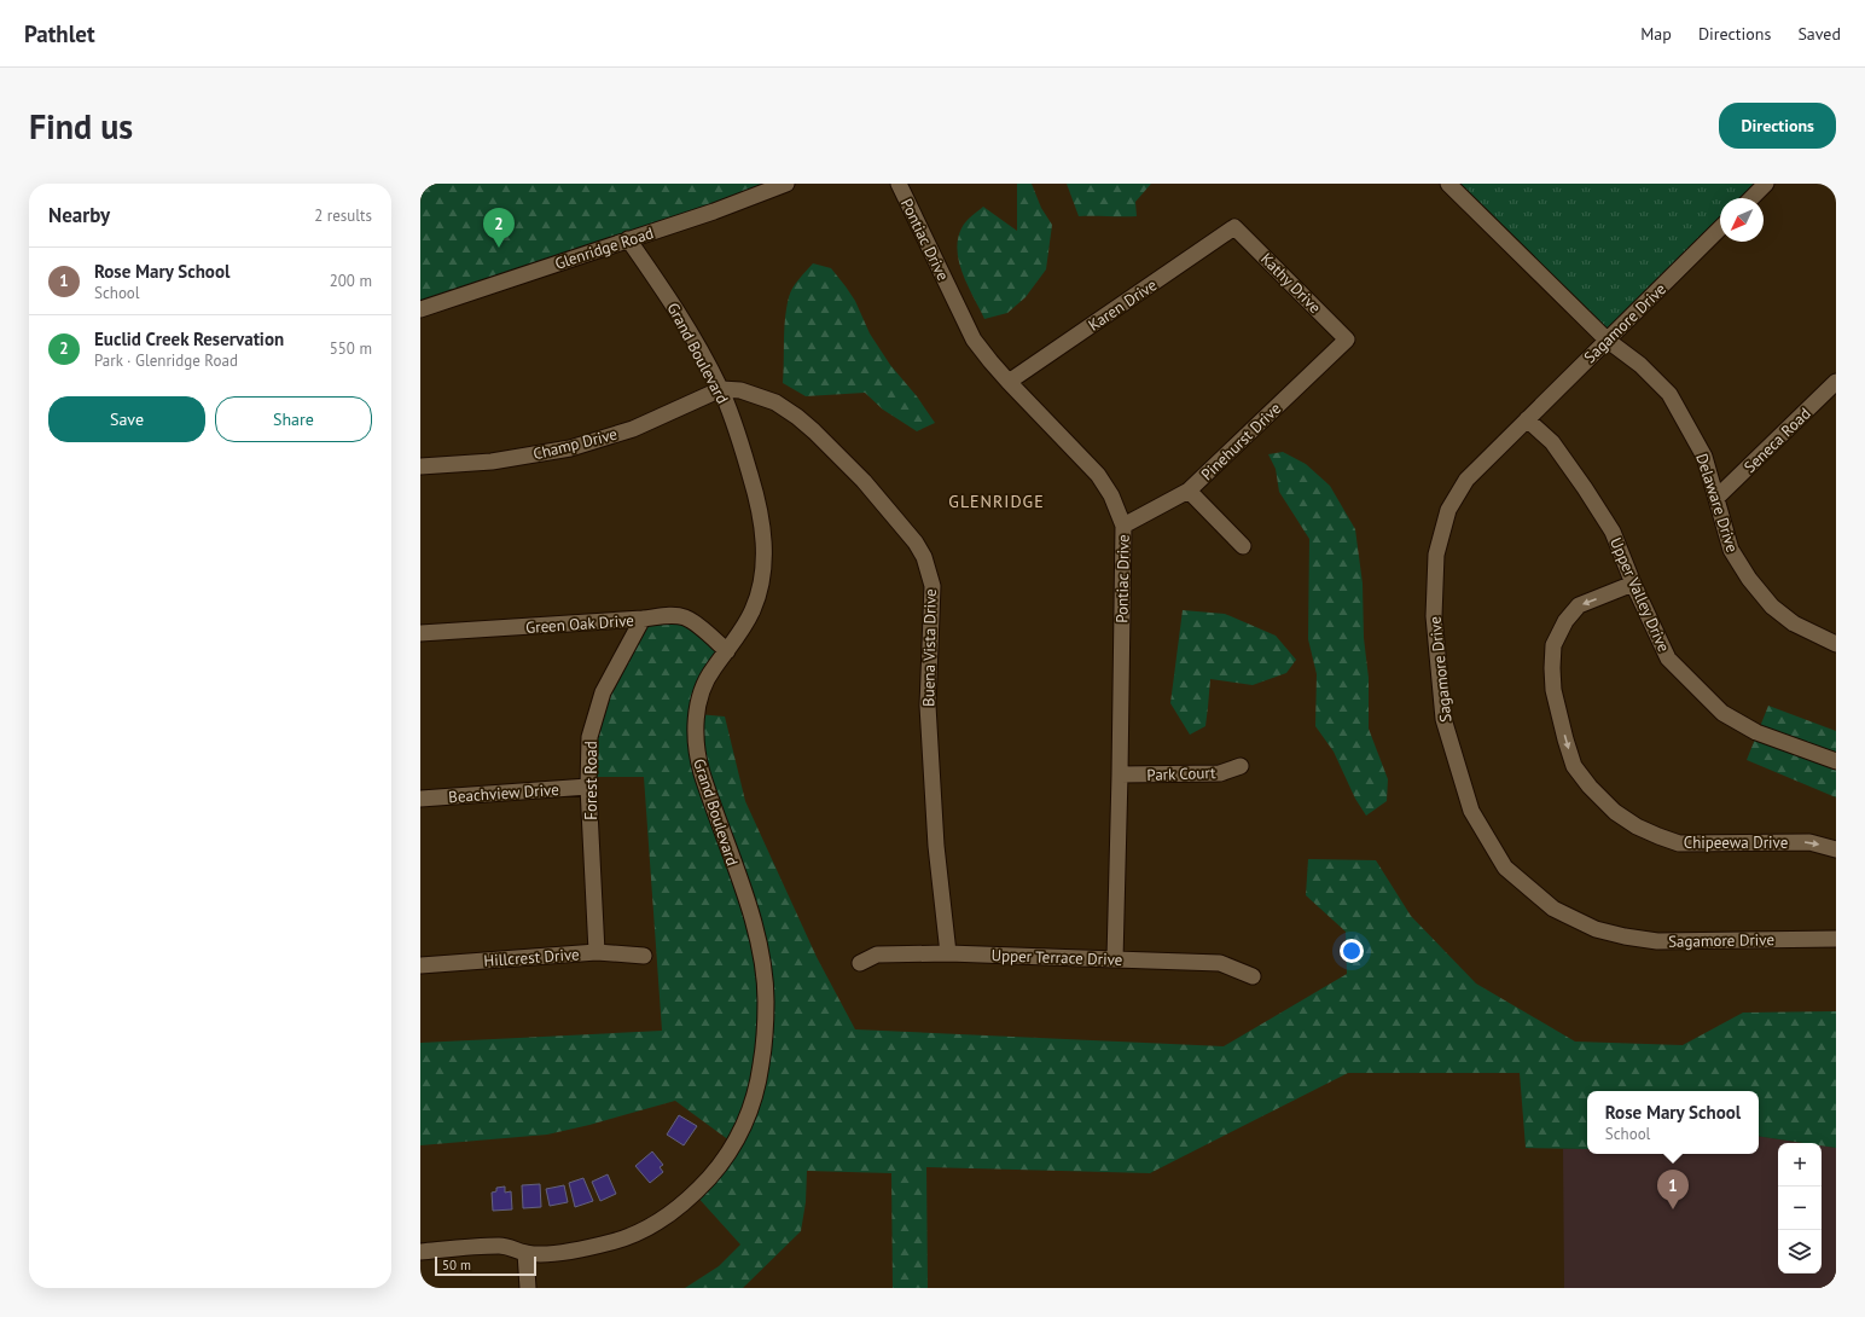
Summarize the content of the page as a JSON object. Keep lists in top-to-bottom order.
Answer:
{
  "streets": {
    "street": [
      "Pontiac Drive",
      "Glenridge Road",
      "Kathy Drive",
      "Karen Drive",
      "Sagamore Drive",
      "Grand Boulevard",
      "Seneca Road",
      "Pinehurst Drive",
      "Champ Drive",
      "Delaware Drive",
      "Upper Valley Drive",
      "Green Oak Drive",
      "Buena Vista Drive",
      "Park Court",
      "Forest Road",
      "Beachview Drive",
      "Chipeewa Drive",
      "Hillcrest Drive",
      "Upper Terrace Drive"
    ]
  },
  "crossings": [
    ["Pontiac Drive", "Karen Drive"],
    ["Pontiac Drive", "Pinehurst Drive"],
    ["Pontiac Drive", "Park Court"],
    ["Pontiac Drive", "Upper Terrace Drive"],
    ["Glenridge Road", "Grand Boulevard"],
    ["Kathy Drive", "Karen Drive"],
    ["Kathy Drive", "Pinehurst Drive"],
    ["Sagamore Drive", "Delaware Drive"],
    ["Sagamore Drive", "Upper Valley Drive"],
    ["Grand Boulevard", "Champ Drive"],
    ["Grand Boulevard", "Green Oak Drive"],
    ["Grand Boulevard", "Buena Vista Drive"],
    ["Seneca Road", "Delaware Drive"],
    ["Champ Drive", "Buena Vista Drive"],
    ["Upper Valley Drive", "Chipeewa Drive"],
    ["Green Oak Drive", "Forest Road"],
    ["Buena Vista Drive", "Upper Terrace Drive"],
    ["Forest Road", "Beachview Drive"],
    ["Forest Road", "Hillcrest Drive"]
  ],
  "districts": ["GLENRIDGE"],
  "scale_bar": "50 m",
  "north": "bottom left",
  "page": {
    "header": "Pathlet",
    "nav": ["Map", "Directions", "Saved"],
    "buttons": [
      "Directions",
      ["Save", "Share"]
    ],
    "title": "Find us",
    "heading": ["Nearby", "2 results"],
    "pins": ["2", "1"],
    "list": [
      {
        "mark": "1",
        "name": "Rose Mary School",
        "note": "School",
        "value": "200 m"
      },
      {
        "mark": "2",
        "name": "Euclid Creek Reservation",
        "note": "Park · Glenridge Road",
        "value": "550 m"
      }
    ],
    "popup": ["Rose Mary School", "School"],
    "map_buttons": ["+", "−"],
    "scale": "50 m"
  }
}
